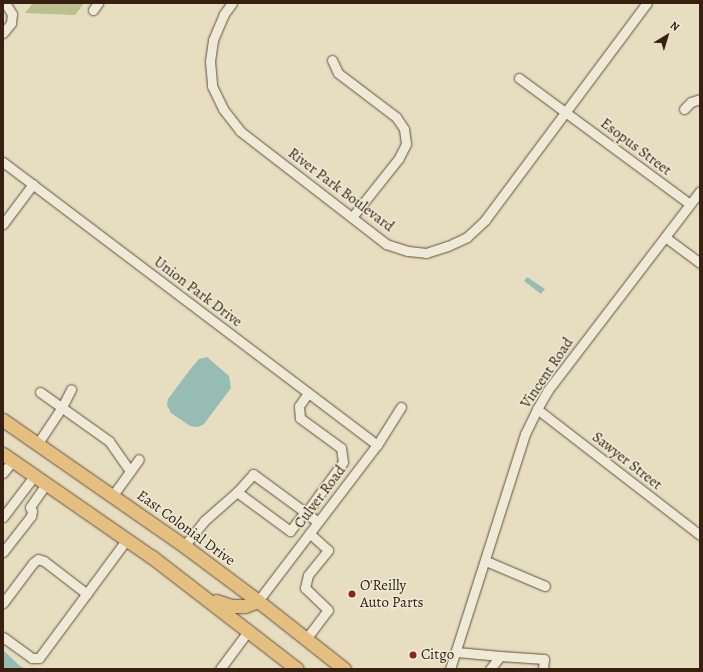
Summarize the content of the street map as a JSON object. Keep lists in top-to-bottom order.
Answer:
{
  "streets": {
    "highway": ["East Colonial Drive"],
    "street": [
      "Esopus Street",
      "River Park Boulevard",
      "Union Park Drive",
      "Vincent Road",
      "Sawyer Street",
      "Culver Road"
    ]
  },
  "crossings": [
    ["Esopus Street", "River Park Boulevard"],
    ["Esopus Street", "Vincent Road"],
    ["Union Park Drive", "Culver Road"],
    ["Vincent Road", "Sawyer Street"],
    ["Culver Road", "East Colonial Drive"]
  ],
  "places": ["O'Reilly Auto Parts", "Citgo"],
  "north": "top right"
}
